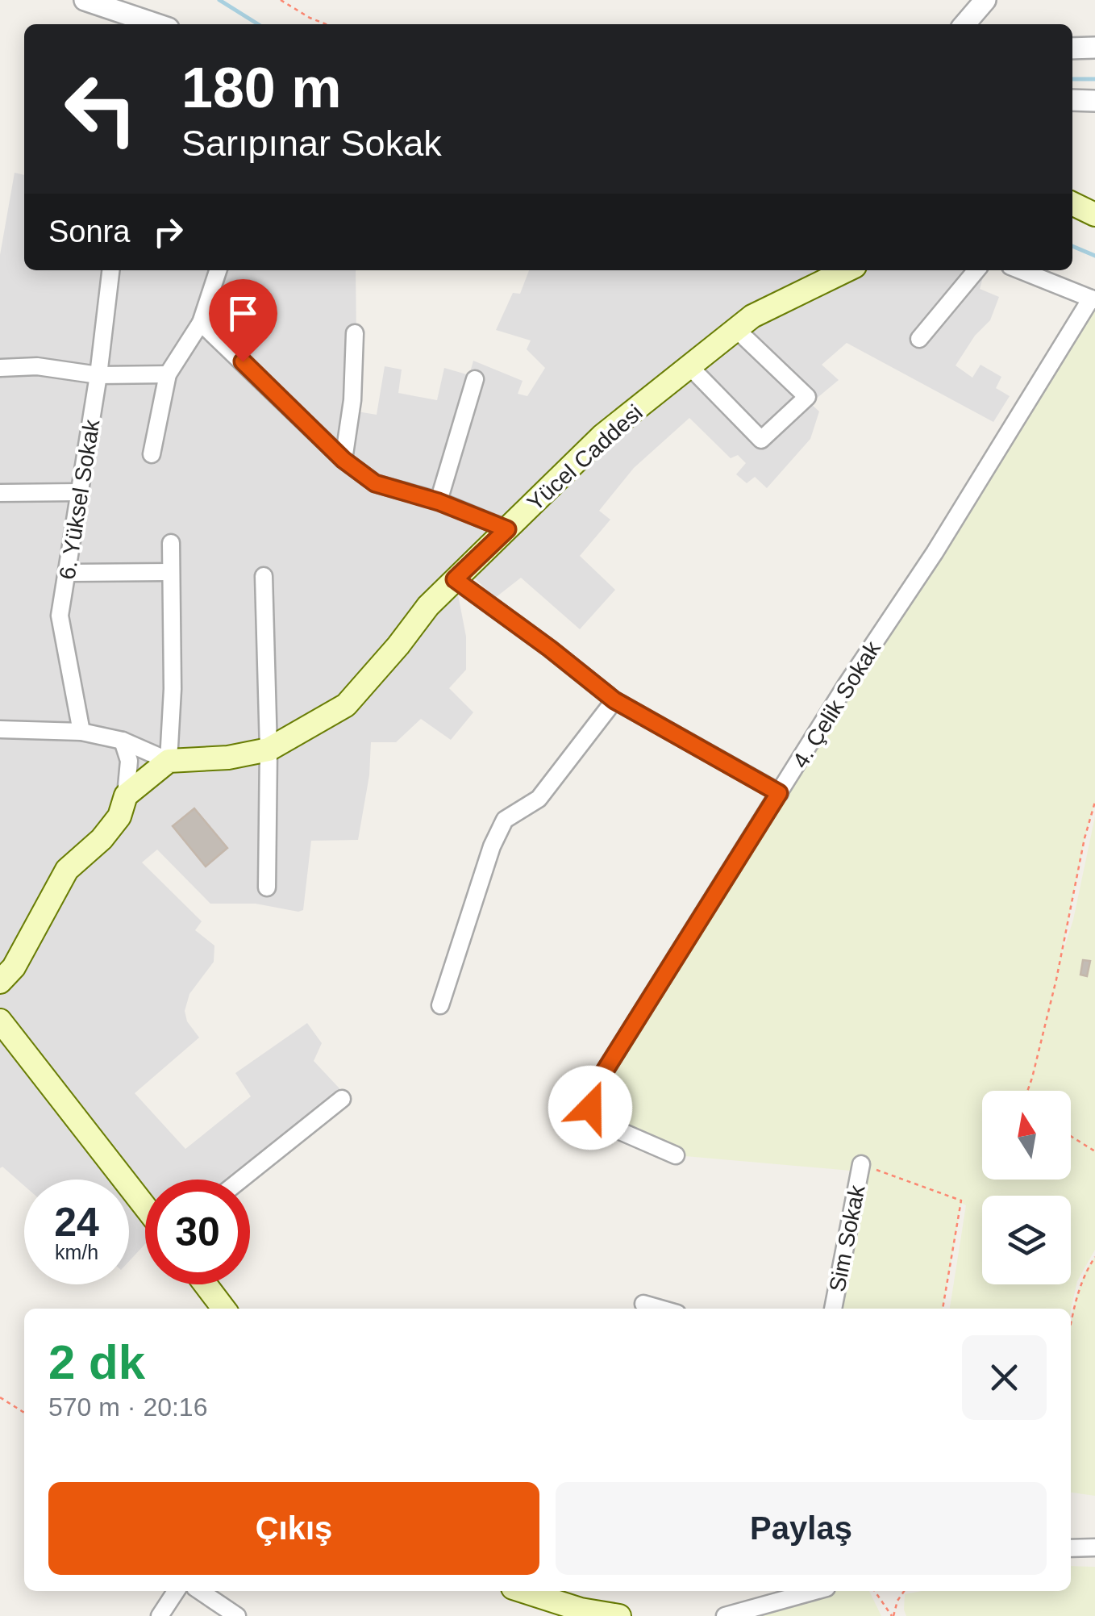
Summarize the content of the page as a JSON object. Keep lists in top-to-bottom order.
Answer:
{
  "streets": {
    "main road": ["Yücel Caddesi"],
    "street": ["6. Yüksel Sokak", "4. Çelik Sokak", "Sim Sokak"]
  },
  "north": "top",
  "page": {
    "turn": ["180 m", "Sarıpınar Sokak"],
    "then": "Sonra",
    "speed": "24 km/h",
    "limit": "30",
    "heading": ["2 dk", "570 m · 20:16"],
    "buttons": ["Çıkış", "Paylaş"]
  }
}
